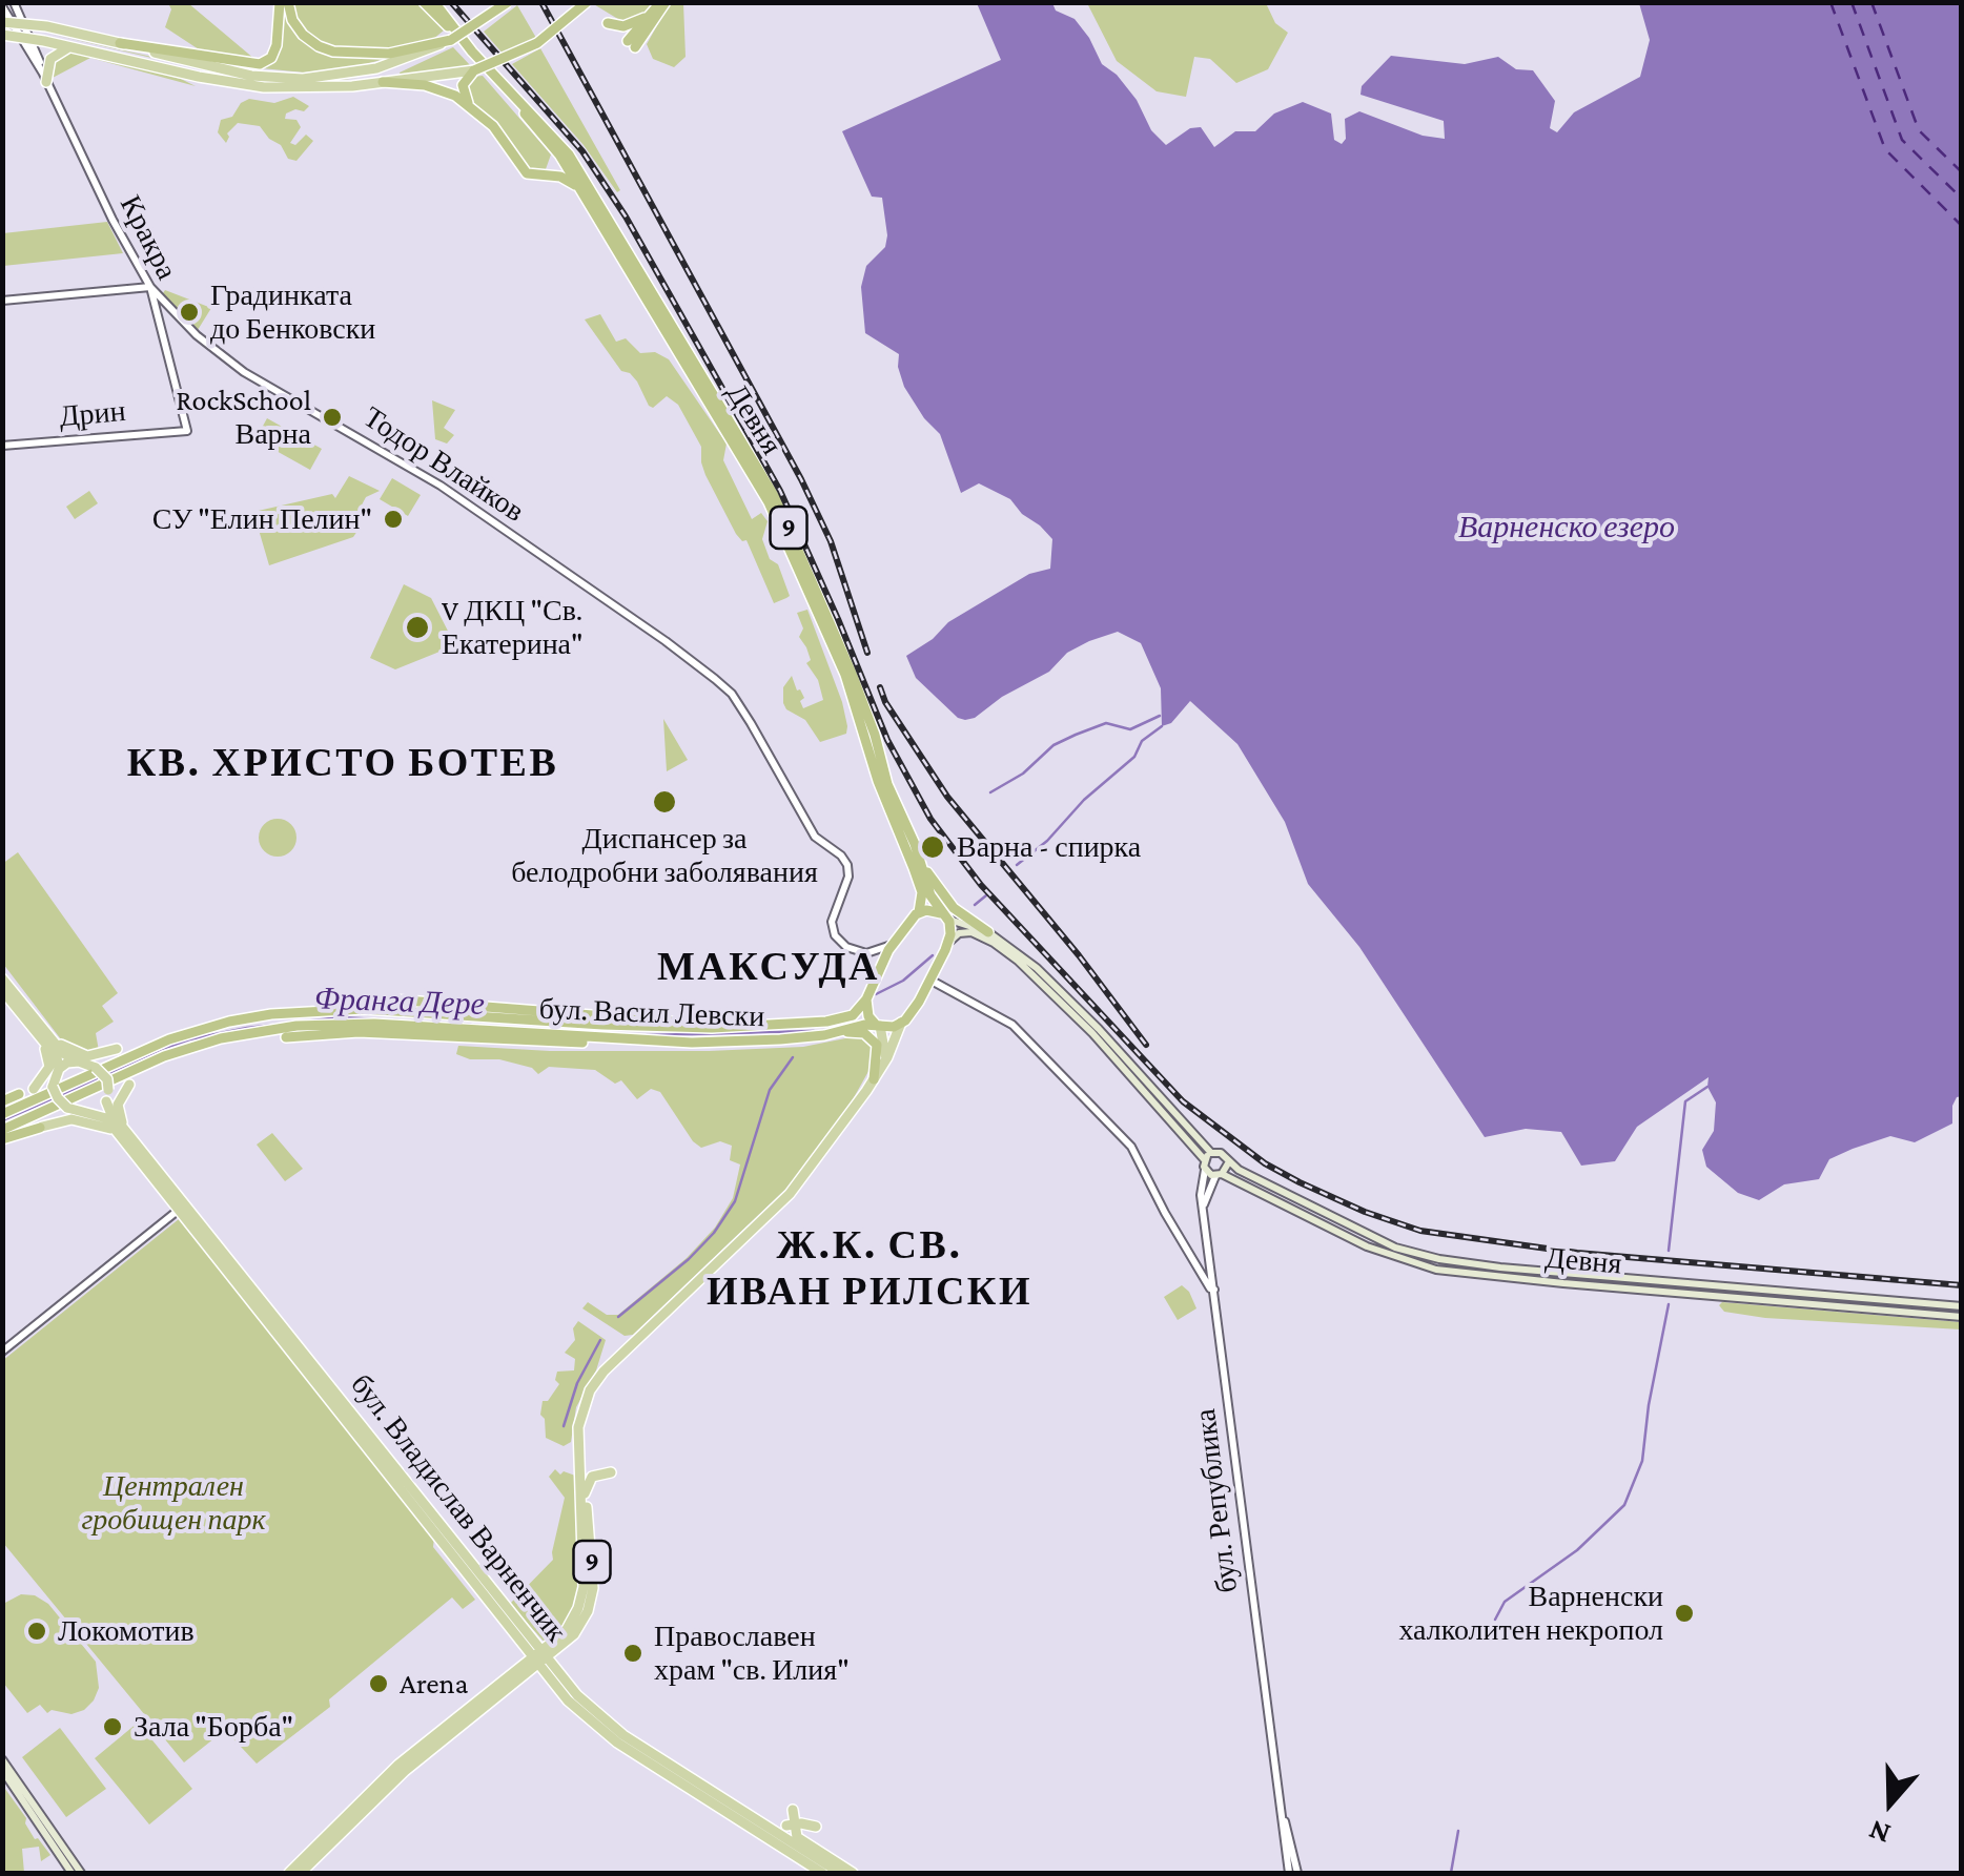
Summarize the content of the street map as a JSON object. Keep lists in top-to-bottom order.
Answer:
{
  "streets": {
    "highway": ["Девня", "9", "бул. Васил Левски"],
    "main road": ["бул. Владислав Варненчик"],
    "street": [
      "Кракра",
      "Дрин",
      "Тодор Влайков",
      "бул. Република"
    ]
  },
  "crossings": [
    ["Кракра", "Дрин"],
    ["Кракра", "Тодор Влайков"],
    ["Девня", "9"],
    ["Девня", "бул. Република"],
    ["9", "бул. Васил Левски"],
    ["9", "бул. Владислав Варненчик"]
  ],
  "districts": ["КВ. ХРИСТО БОТЕВ", "МАКСУДА", "Ж.К. СВ. ИВАН РИЛСКИ"],
  "water": ["Варненско езеро", "Франга Дере"],
  "parks": ["Централен гробищен парк"],
  "places": [
    "Градинката до Бенковски",
    "RockSchool Варна",
    "СУ \"Елин Пелин\"",
    "V ДКЦ \"Св. Екатерина\"",
    "Диспансер за белодробни заболявания",
    "Варна - спирка",
    "Варненски халколитен некропол",
    "Локомотив",
    "Православен храм \"св. Илия\"",
    "Arena",
    "Зала \"Борба\""
  ],
  "north": "bottom"
}
